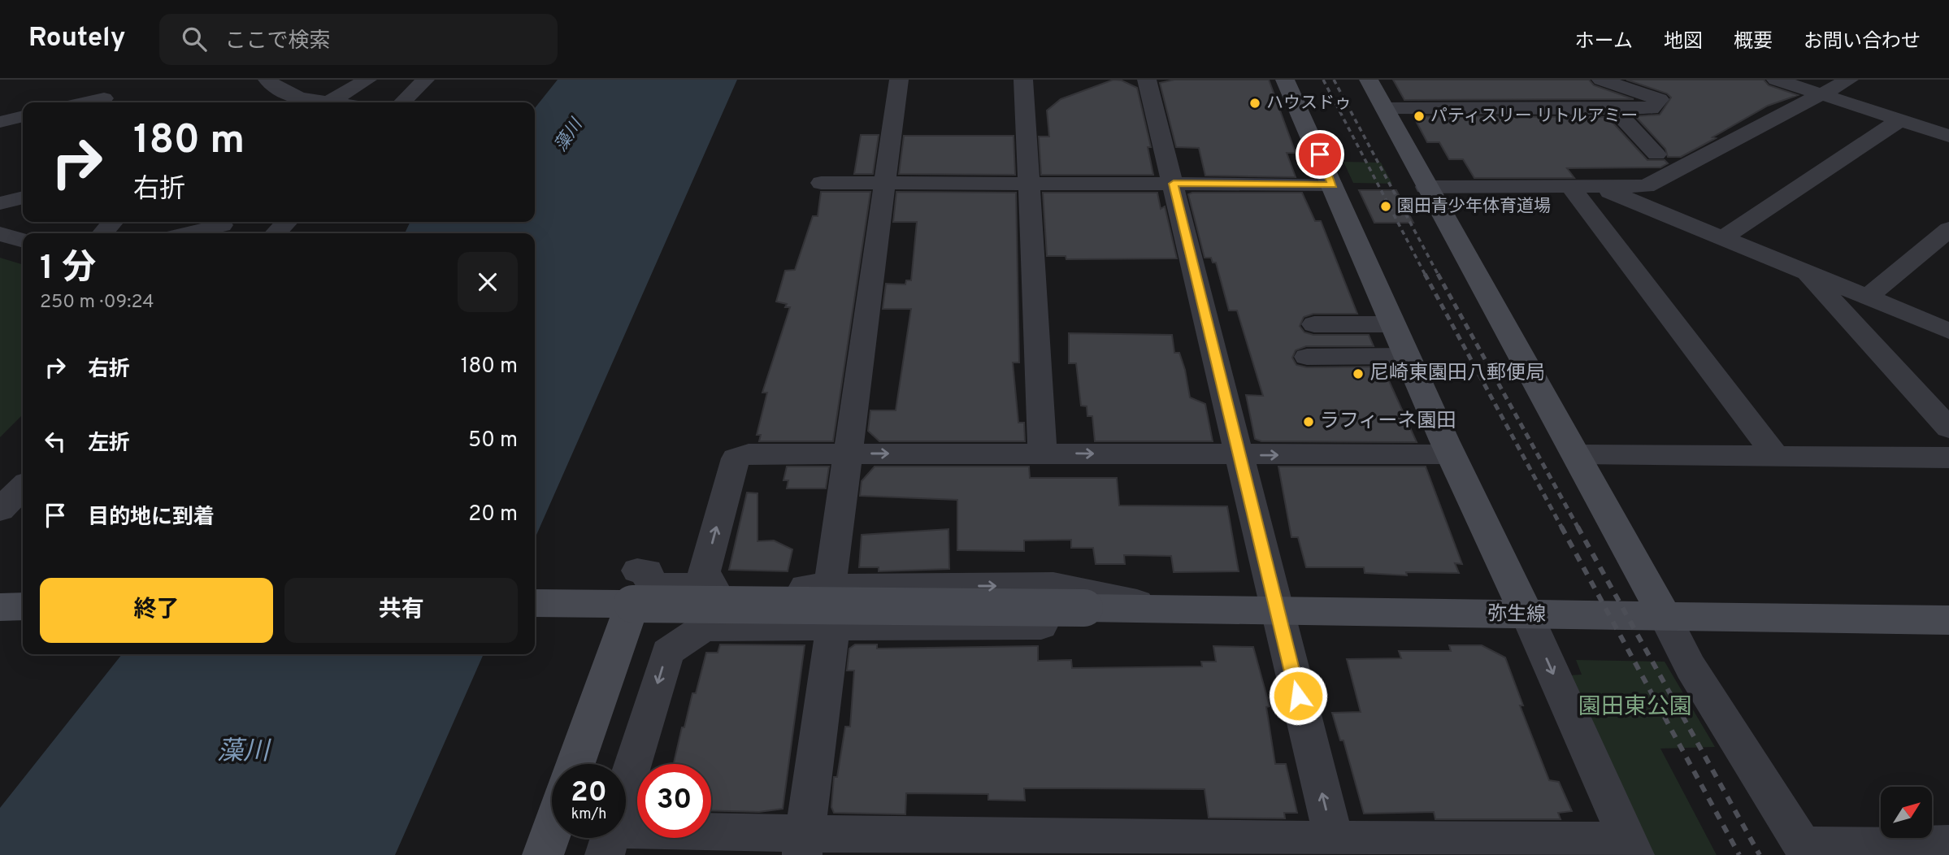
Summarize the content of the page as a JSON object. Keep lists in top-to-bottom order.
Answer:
{
  "streets": {
    "street": ["弥生線"]
  },
  "water": ["藻川"],
  "parks": ["園田東公園"],
  "places": [
    "ハウスドゥ",
    "パティスリー リトルアミー",
    "園田青少年体育道場",
    "尼崎東園田八郵便局",
    "ラフィーネ園田"
  ],
  "north": "top right",
  "page": {
    "header": "Routely",
    "search": "ここで検索",
    "nav": [
      "ホーム",
      "地図",
      "概要",
      "お問い合わせ"
    ],
    "turn": ["180 m", "右折"],
    "heading": ["1 分", "250 m · 09:24"],
    "list": [
      {
        "name": "右折",
        "value": "180 m"
      },
      {
        "name": "左折",
        "value": "50 m"
      },
      {
        "name": "目的地に到着",
        "value": "20 m"
      }
    ],
    "buttons": ["終了", "共有"],
    "speed": "20 km/h",
    "limit": "30"
  }
}
